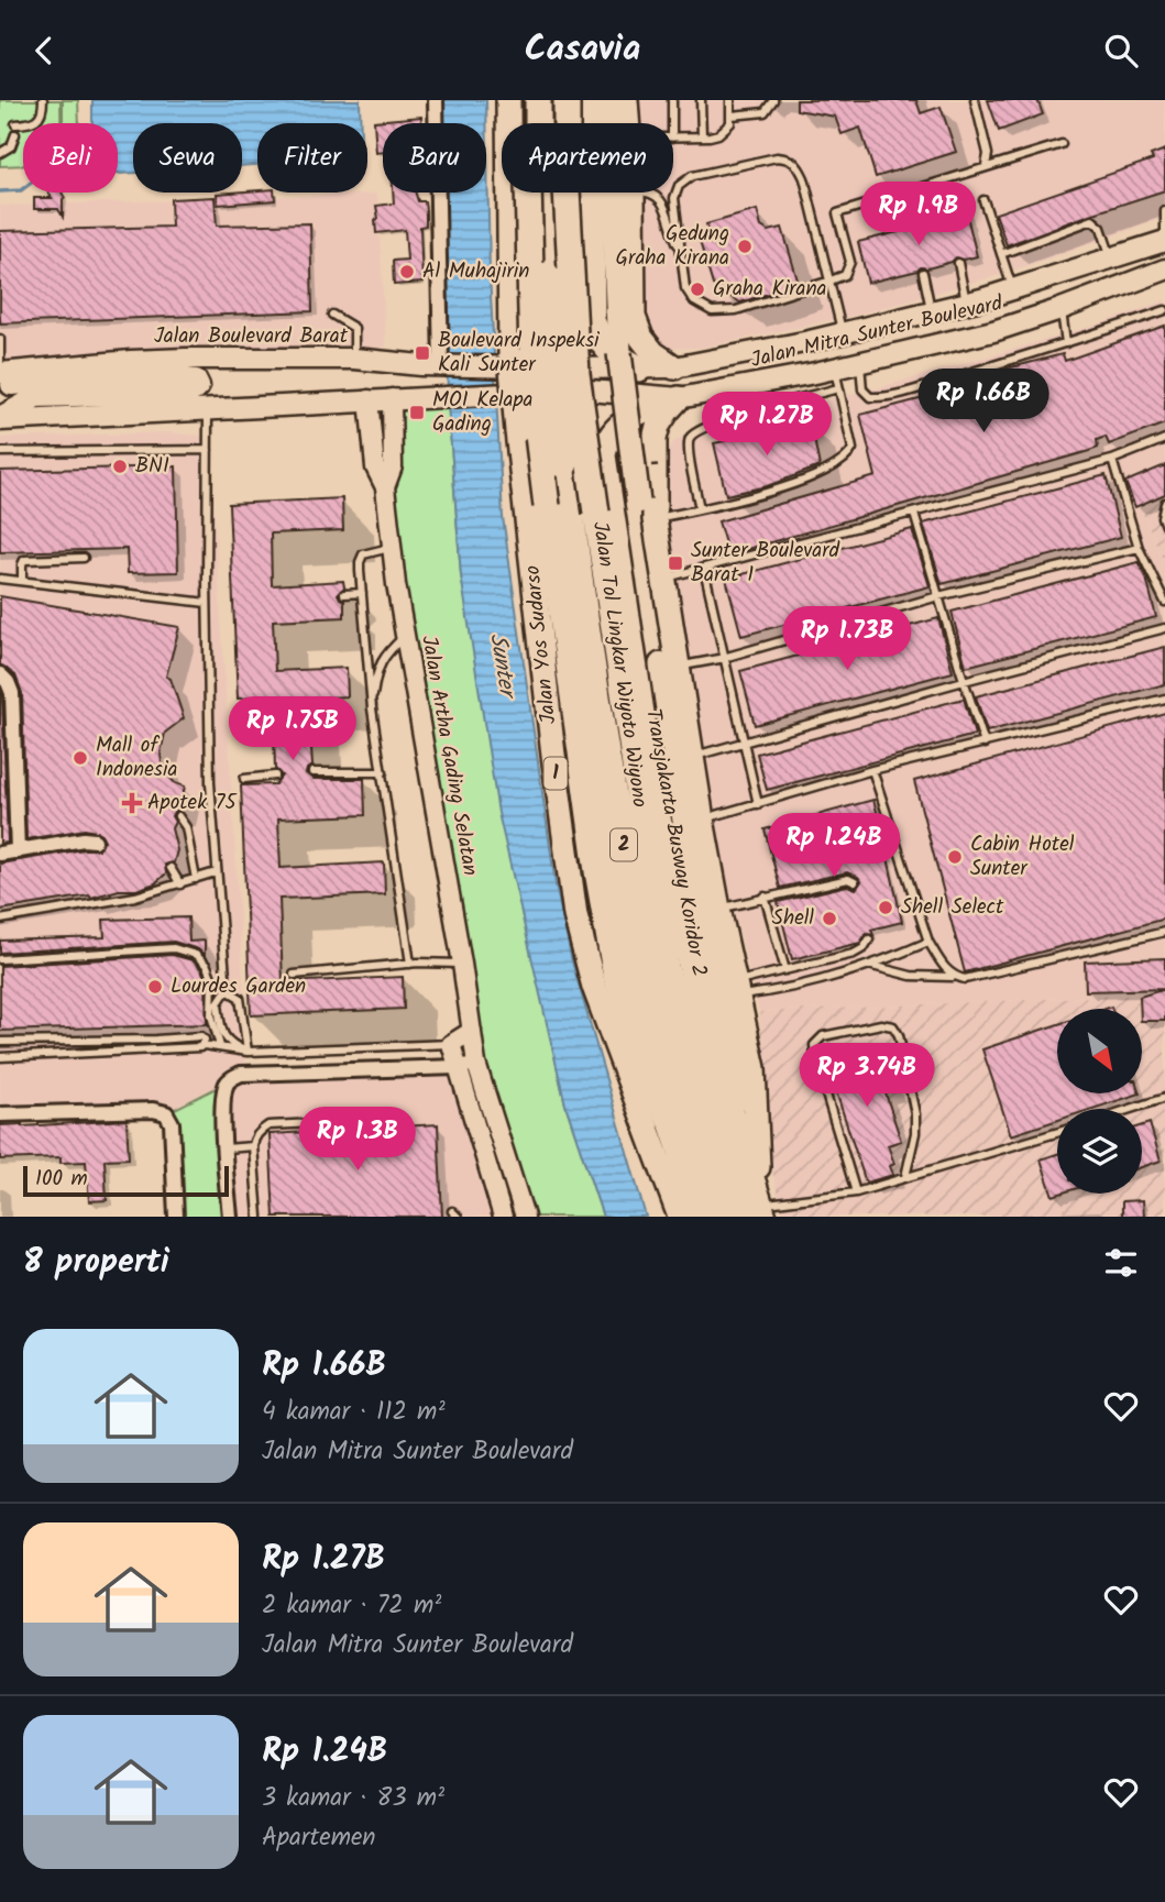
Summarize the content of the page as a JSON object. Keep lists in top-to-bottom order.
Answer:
{
  "streets": {
    "highway": [
      "Jalan Yos Sudarso",
      "Jalan Tol Lingkar Wiyoto Wiyono",
      "1",
      "2"
    ],
    "main road": ["Jalan Mitra Sunter Boulevard", "Jalan Boulevard Barat"],
    "street": ["Jalan Artha Gading Selatan"],
    "lane": ["Transjakarta Busway Koridor 2"]
  },
  "crossings": [
    ["Jalan Mitra Sunter Boulevard", "Jalan Boulevard Barat"],
    ["Jalan Mitra Sunter Boulevard", "Jalan Artha Gading Selatan"]
  ],
  "water": ["Sunter"],
  "places": {
    "other": [
      "Gedung Graha Kirana",
      "Al Muhajirin",
      "Graha Kirana",
      "BNI",
      "Mall of Indonesia",
      "Cabin Hotel Sunter",
      "Shell Select",
      "Shell",
      "Lourdes Garden"
    ],
    "transit": ["Boulevard Inspeksi Kali Sunter", "MOI Kelapa Gading", "Sunter Boulevard Barat 1"],
    "health": ["Apotek 75"]
  },
  "scale_bar": "100 m",
  "north": "bottom right",
  "page": {
    "header": "Casavia",
    "chip": [
      "Beli",
      "Sewa",
      "Filter",
      "Baru",
      "Apartemen"
    ],
    "price": [
      "Rp 1.9B",
      "Rp 1.66B",
      "Rp 1.27B",
      "Rp 1.73B",
      "Rp 1.75B",
      "Rp 1.24B",
      "Rp 3.74B",
      "Rp 1.3B"
    ],
    "scale": "100 m",
    "heading": "8 properti",
    "list": [
      {
        "name": "Rp 1.66B",
        "note": "4 kamar · 112 m² · Jalan Mitra Sunter Boulevard"
      },
      {
        "name": "Rp 1.27B",
        "note": "2 kamar · 72 m² · Jalan Mitra Sunter Boulevard"
      },
      {
        "name": "Rp 1.24B",
        "note": "3 kamar · 83 m² · Apartemen"
      }
    ]
  }
}
